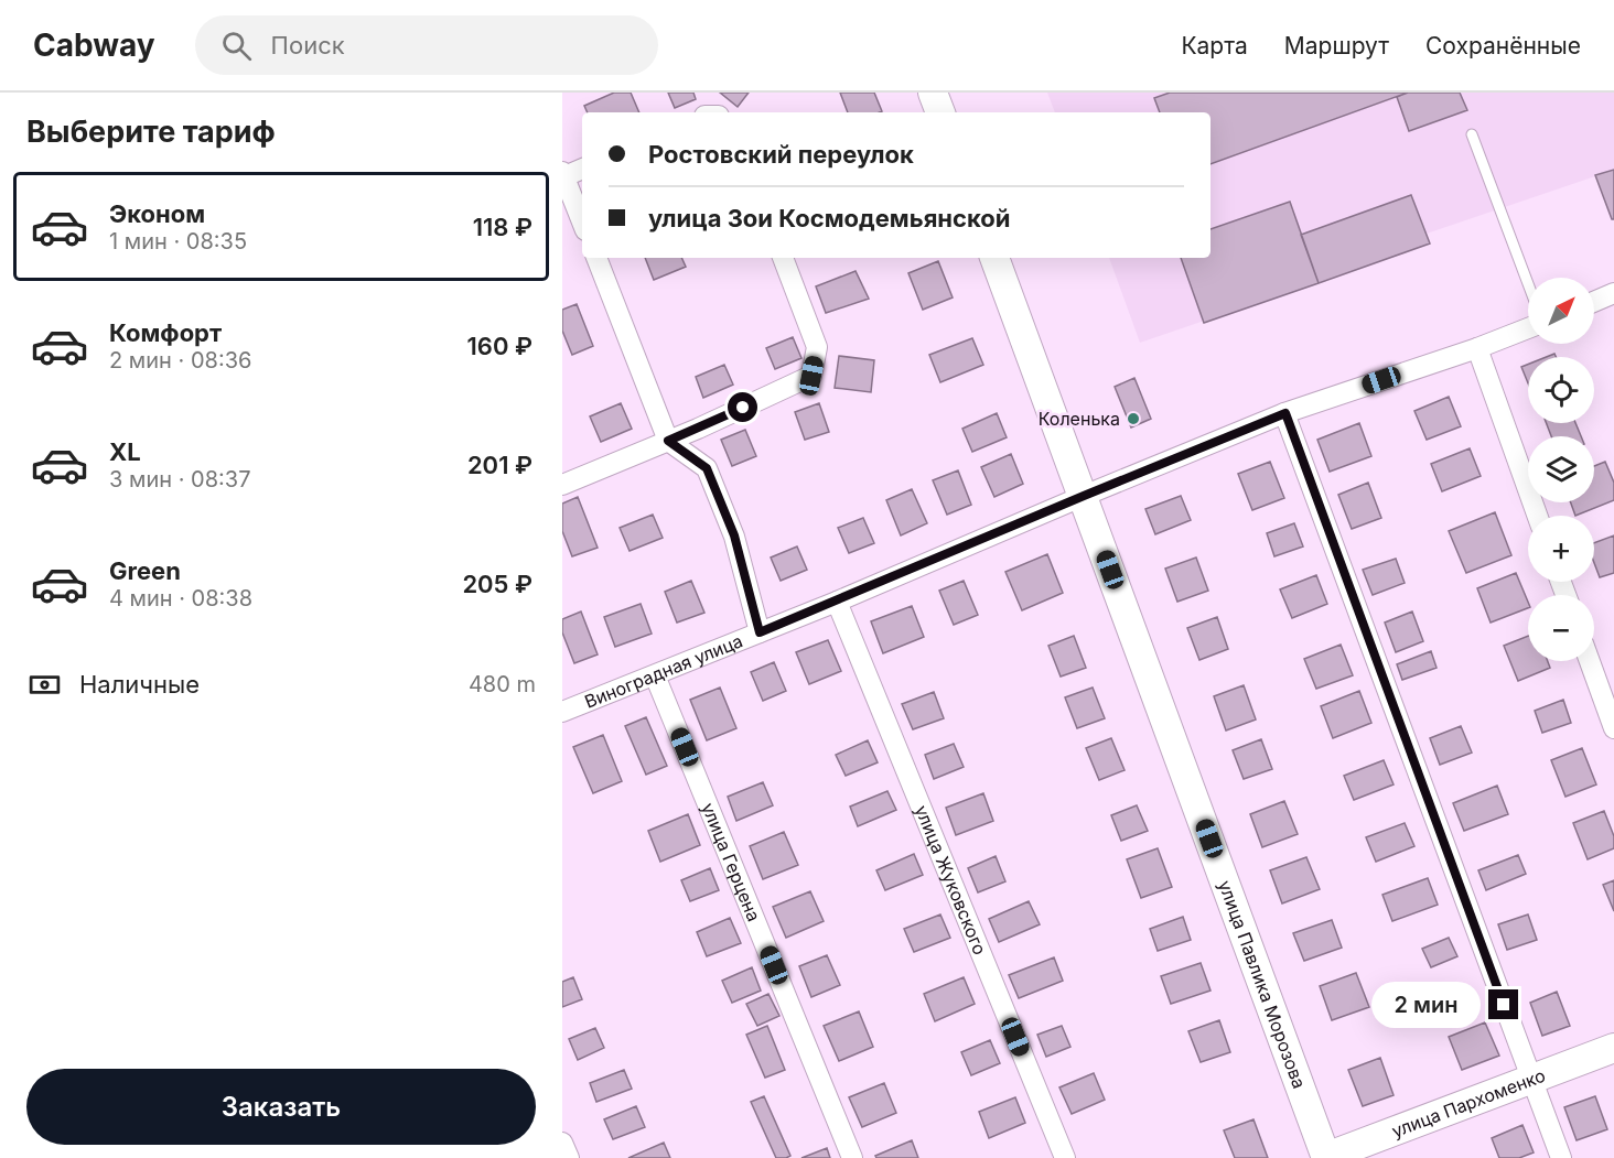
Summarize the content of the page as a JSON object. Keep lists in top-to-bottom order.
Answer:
{
  "streets": {
    "street": [
      "Виноградная улица",
      "улица Герцена",
      "улица Жуковского",
      "улица Павлика Морозова",
      "улица Пархоменко"
    ]
  },
  "crossings": [
    ["Виноградная улица", "улица Герцена"],
    ["Виноградная улица", "улица Жуковского"],
    ["Виноградная улица", "улица Павлика Морозова"],
    ["улица Павлика Морозова", "улица Пархоменко"]
  ],
  "places": ["Коленька"],
  "north": "top right",
  "page": {
    "header": "Cabway",
    "search": "Поиск",
    "nav": ["Карта", "Маршрут", "Сохранённые"],
    "heading": "Выберите тариф",
    "banner": ["Ростовский переулок", "улица Зои Космодемьянской"],
    "list": [
      {
        "name": "Эконом",
        "note": "1 мин · 08:35",
        "value": "118 ₽"
      },
      {
        "name": "Комфорт",
        "note": "2 мин · 08:36",
        "value": "160 ₽"
      },
      {
        "name": "XL",
        "note": "3 мин · 08:37",
        "value": "201 ₽"
      },
      {
        "name": "Green",
        "note": "4 мин · 08:38",
        "value": "205 ₽"
      }
    ],
    "map_buttons": ["+", "−"],
    "pay": ["Наличные", "480 m"],
    "bubble": "2 мин",
    "buttons": "Заказать"
  }
}
